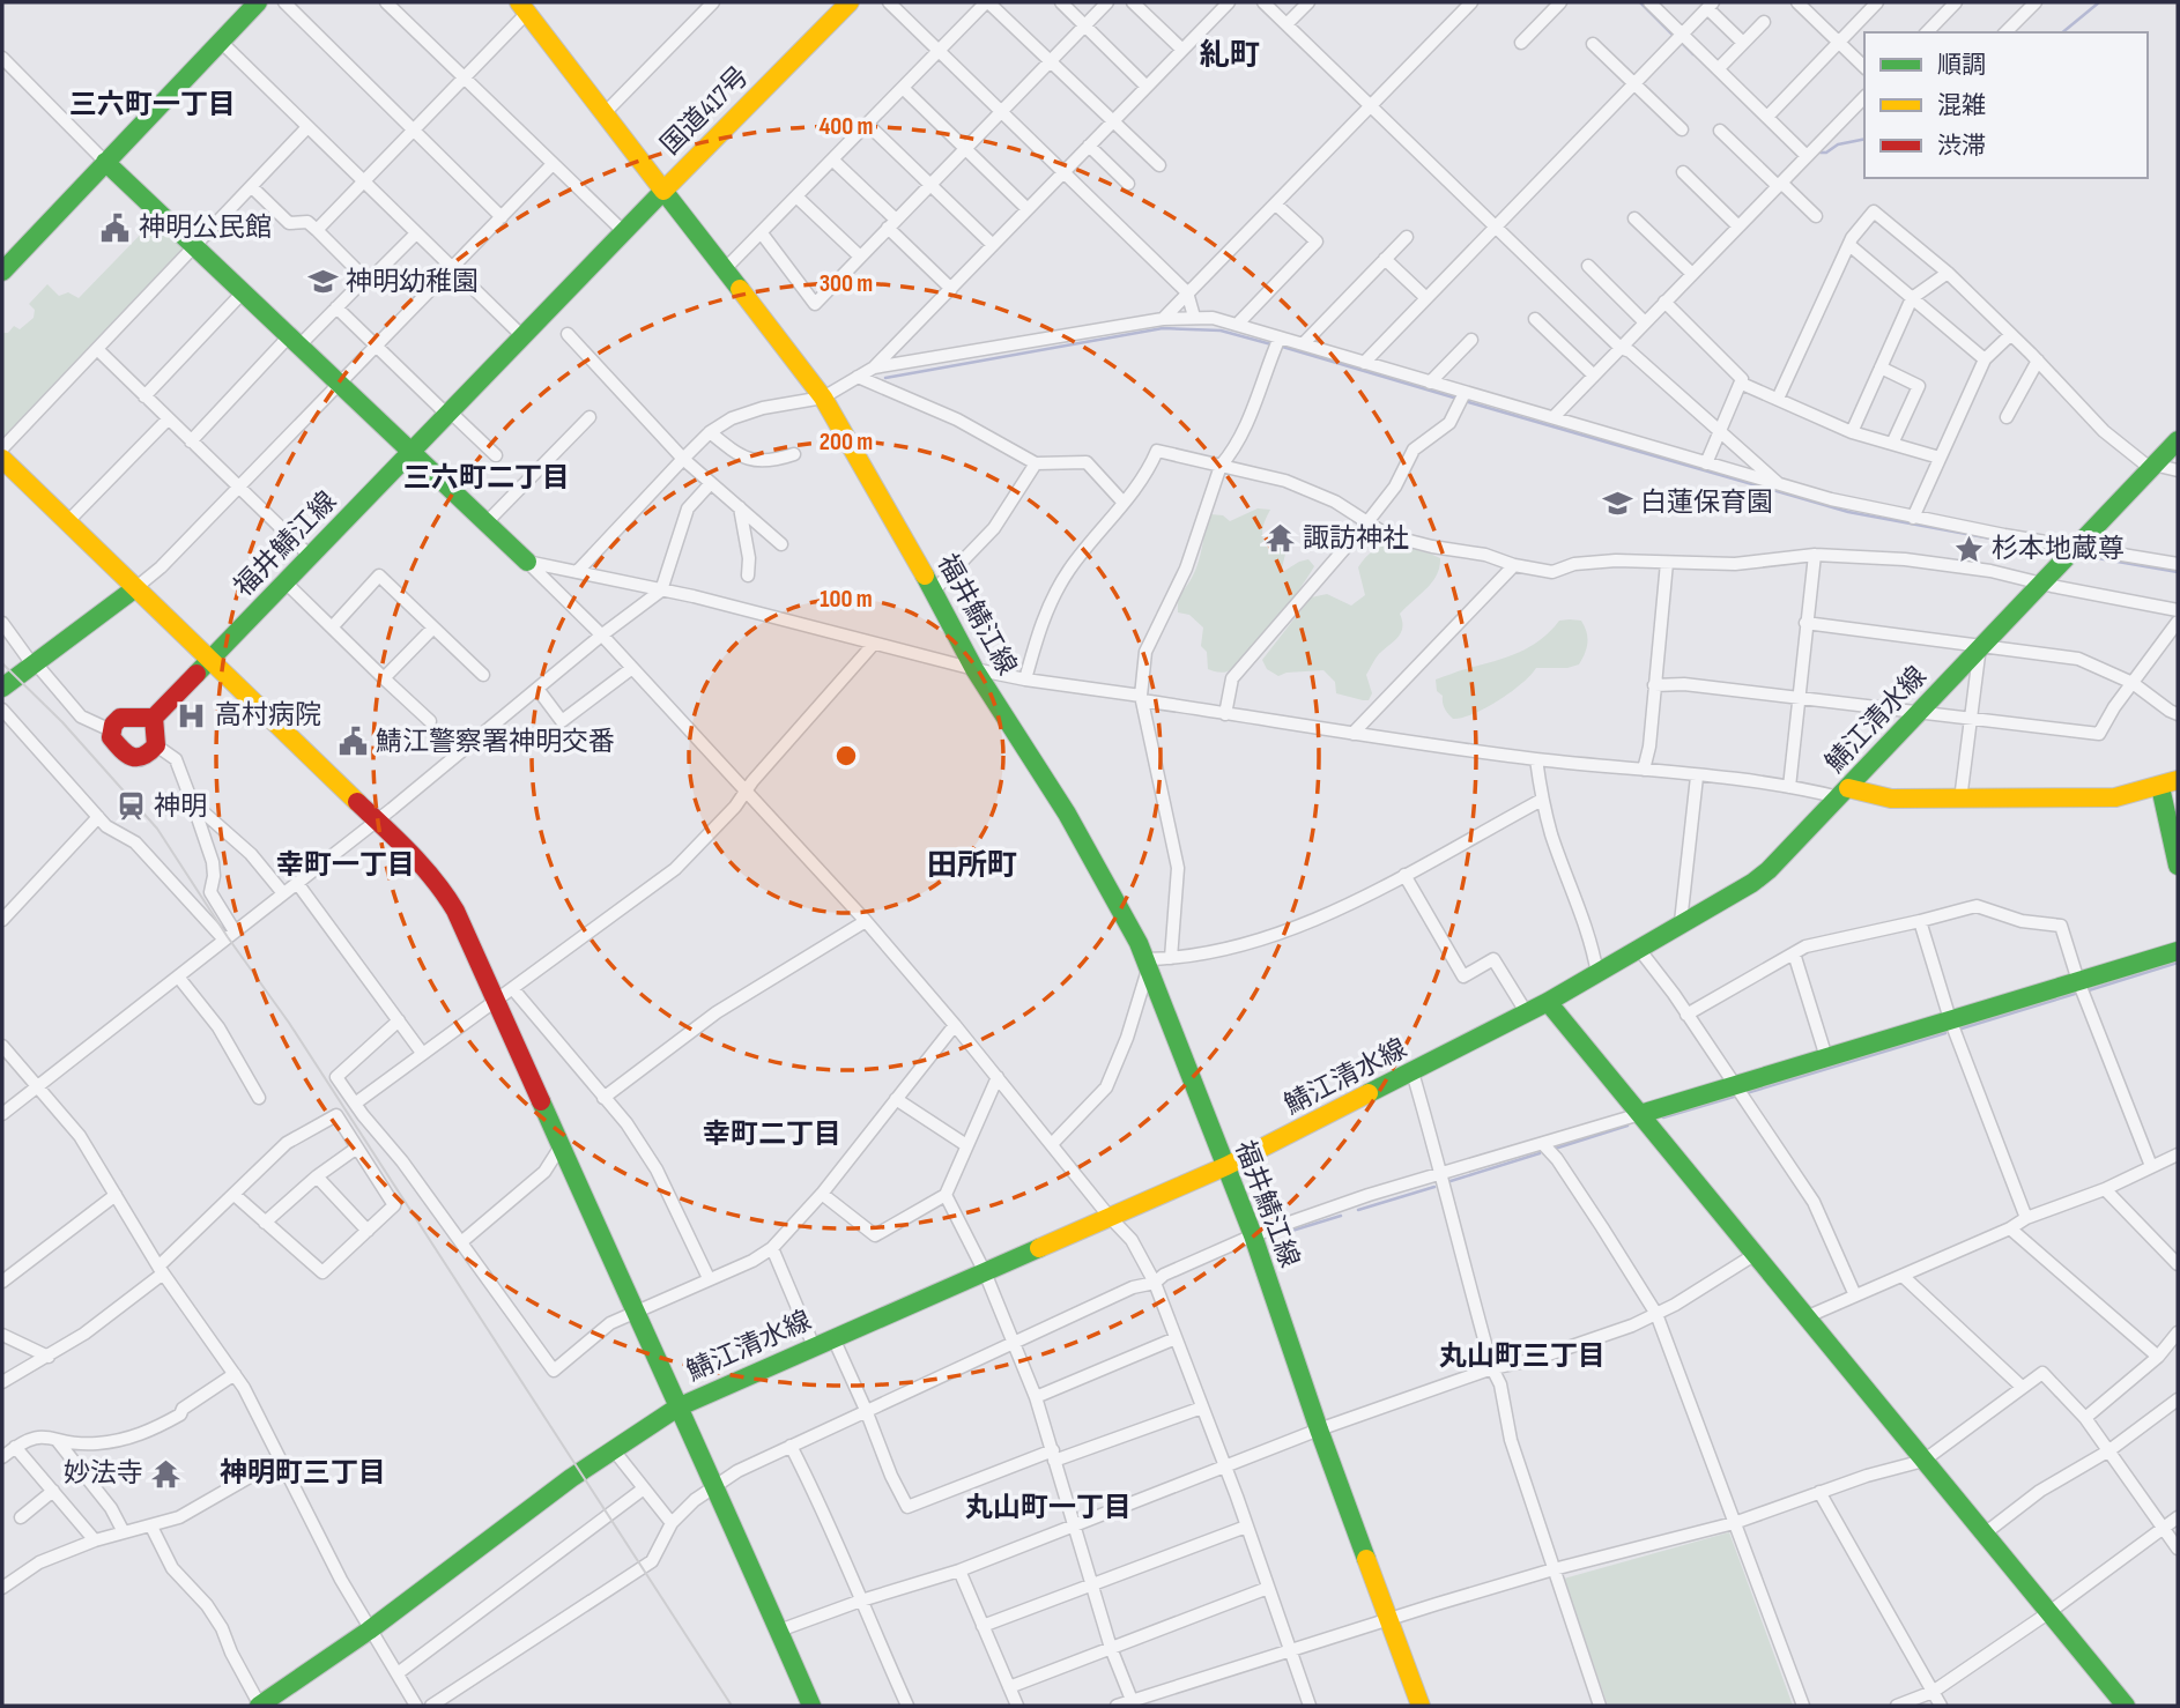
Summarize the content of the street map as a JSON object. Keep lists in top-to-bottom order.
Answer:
{
  "streets": {
    "main road": ["国道417号", "福井鯖江線", "鯖江清水線"]
  },
  "crossings": [
    ["国道417号", "福井鯖江線"],
    ["福井鯖江線", "鯖江清水線"]
  ],
  "districts": [
    "糺町",
    "三六町一丁目",
    "三六町二丁目",
    "幸町一丁目",
    "田所町",
    "幸町二丁目",
    "丸山町三丁目",
    "神明町三丁目",
    "丸山町一丁目"
  ],
  "places": {
    "public building": ["神明公民館", "鯖江警察署神明交番"],
    "school or university": ["神明幼稚園", "白蓮保育園"],
    "temple": ["諏訪神社", "妙法寺"],
    "place": ["杉本地蔵尊"],
    "hospital": ["高村病院"],
    "station": ["神明"]
  },
  "legend": ["順調", "混雑", "渋滞"],
  "rings": [
    "400 m",
    "300 m",
    "200 m",
    "100 m"
  ]
}
